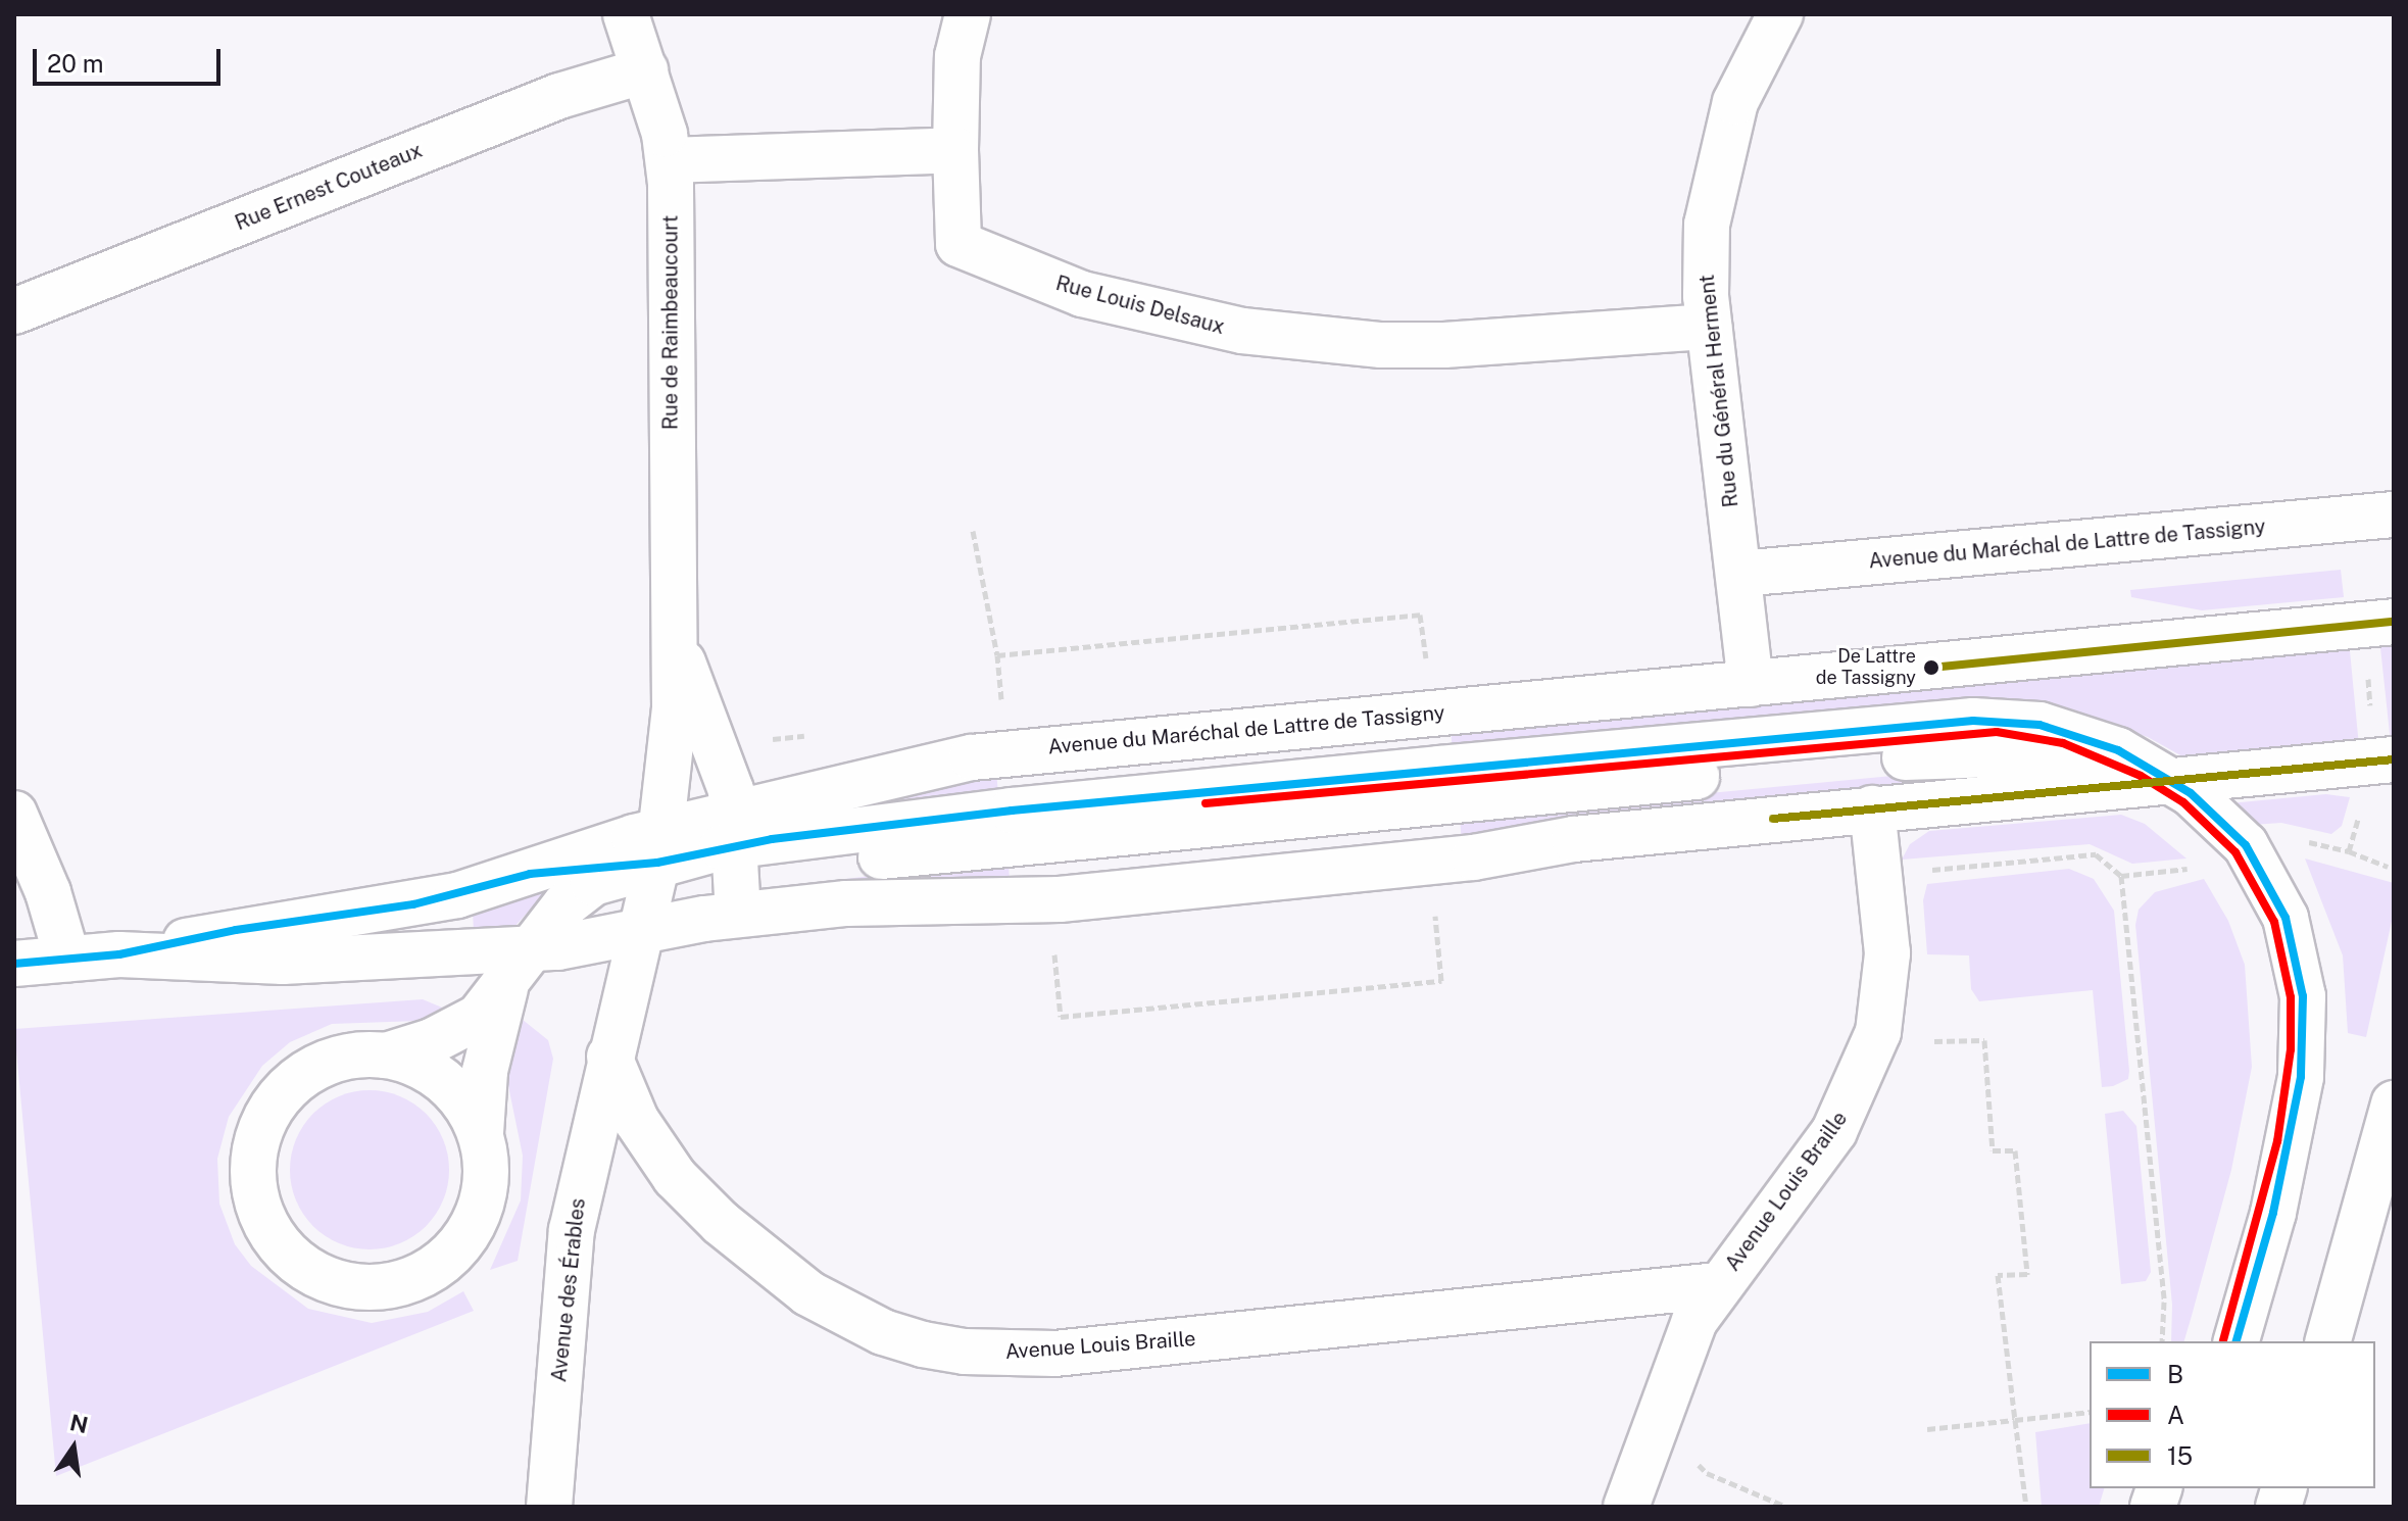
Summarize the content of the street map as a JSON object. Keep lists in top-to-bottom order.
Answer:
{
  "streets": {
    "street": [
      "Rue Ernest Couteaux",
      "Rue Louis Delsaux",
      "Rue de Raimbeaucourt",
      "Rue du Général Herment",
      "Avenue du Maréchal de Lattre de Tassigny",
      "Avenue Louis Braille",
      "Avenue des Érables"
    ]
  },
  "crossings": [
    ["Rue Ernest Couteaux", "Rue de Raimbeaucourt"],
    ["Rue Louis Delsaux", "Rue du Général Herment"],
    ["Rue de Raimbeaucourt", "Avenue du Maréchal de Lattre de Tassigny"],
    ["Rue de Raimbeaucourt", "Avenue des Érables"],
    ["Rue du Général Herment", "Avenue du Maréchal de Lattre de Tassigny"],
    ["Avenue du Maréchal de Lattre de Tassigny", "Avenue Louis Braille"],
    ["Avenue du Maréchal de Lattre de Tassigny", "Avenue des Érables"],
    ["Avenue Louis Braille", "Avenue des Érables"]
  ],
  "places": ["De Lattre de Tassigny"],
  "lines": ["transit line 15", "transit line B", "transit line A"],
  "legend": ["B", "A", "15"],
  "scale_bar": "20 m",
  "north": "top"
}
